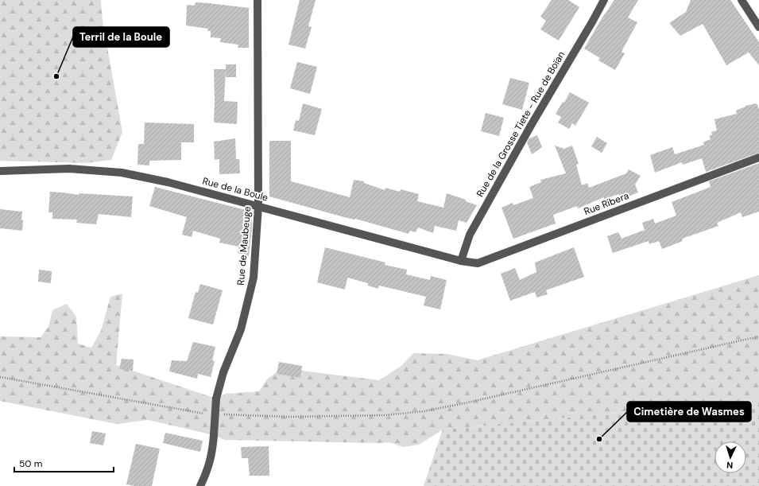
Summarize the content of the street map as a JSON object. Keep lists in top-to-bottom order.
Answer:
{
  "streets": {
    "street": [
      "Rue de la Grosse Tiete - Rue de Boïan",
      "Rue de la Boule",
      "Rue Ribera",
      "Rue de Maubeuge"
    ]
  },
  "crossings": [
    ["Rue de la Grosse Tiete - Rue de Boïan", "Rue de la Boule"],
    ["Rue de la Grosse Tiete - Rue de Boïan", "Rue Ribera"],
    ["Rue de la Boule", "Rue Ribera"],
    ["Rue de la Boule", "Rue de Maubeuge"]
  ],
  "places": ["Terril de la Boule", "Cimetière de Wasmes"],
  "scale_bar": "50 m",
  "north": "bottom"
}
